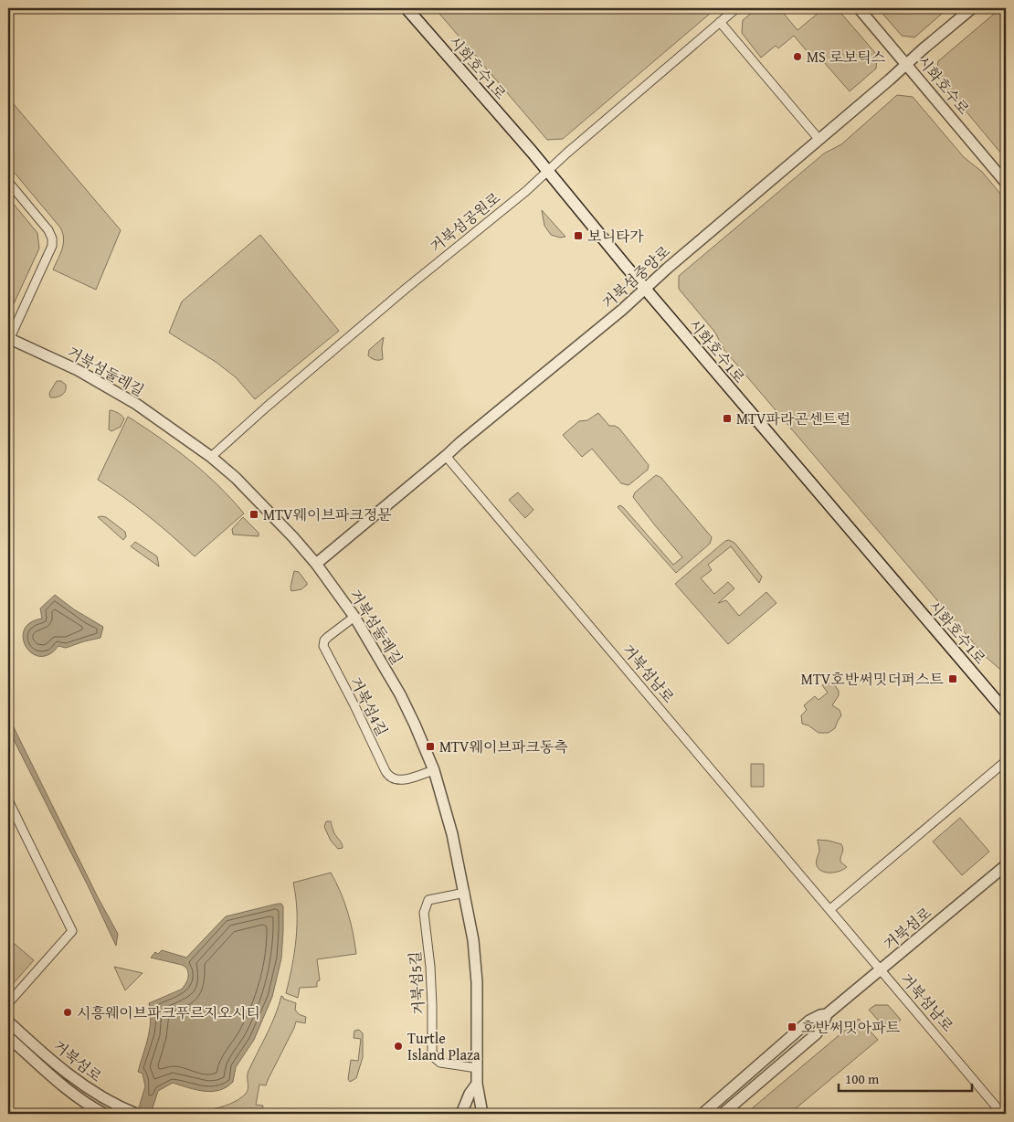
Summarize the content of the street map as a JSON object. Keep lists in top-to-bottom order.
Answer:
{
  "streets": {
    "main road": ["시화호수1로"],
    "street": [
      "시화호수로",
      "거북섬공원로",
      "거북섬중앙로",
      "거북섬둘레길",
      "거북섬남로",
      "거북섬4길",
      "거북섬로",
      "거북섬5길"
    ]
  },
  "crossings": [
    ["시화호수1로", "거북섬공원로"],
    ["시화호수1로", "거북섬중앙로"],
    ["시화호수로", "거북섬중앙로"],
    ["거북섬공원로", "거북섬둘레길"],
    ["거북섬중앙로", "거북섬둘레길"],
    ["거북섬중앙로", "거북섬남로"],
    ["거북섬둘레길", "거북섬4길"],
    ["거북섬둘레길", "거북섬5길"],
    ["거북섬남로", "거북섬로"]
  ],
  "places": {
    "other": ["MS 로보틱스", "시흥웨이브파크푸르지오시티", "Turtle Island Plaza"],
    "transit": [
      "보니타가",
      "MTV파라곤센트럴",
      "MTV웨이브파크정문",
      "MTV호반써밋더퍼스트",
      "MTV웨이브파크동측",
      "호반써밋아파트"
    ]
  },
  "scale_bar": "100 m"
}
